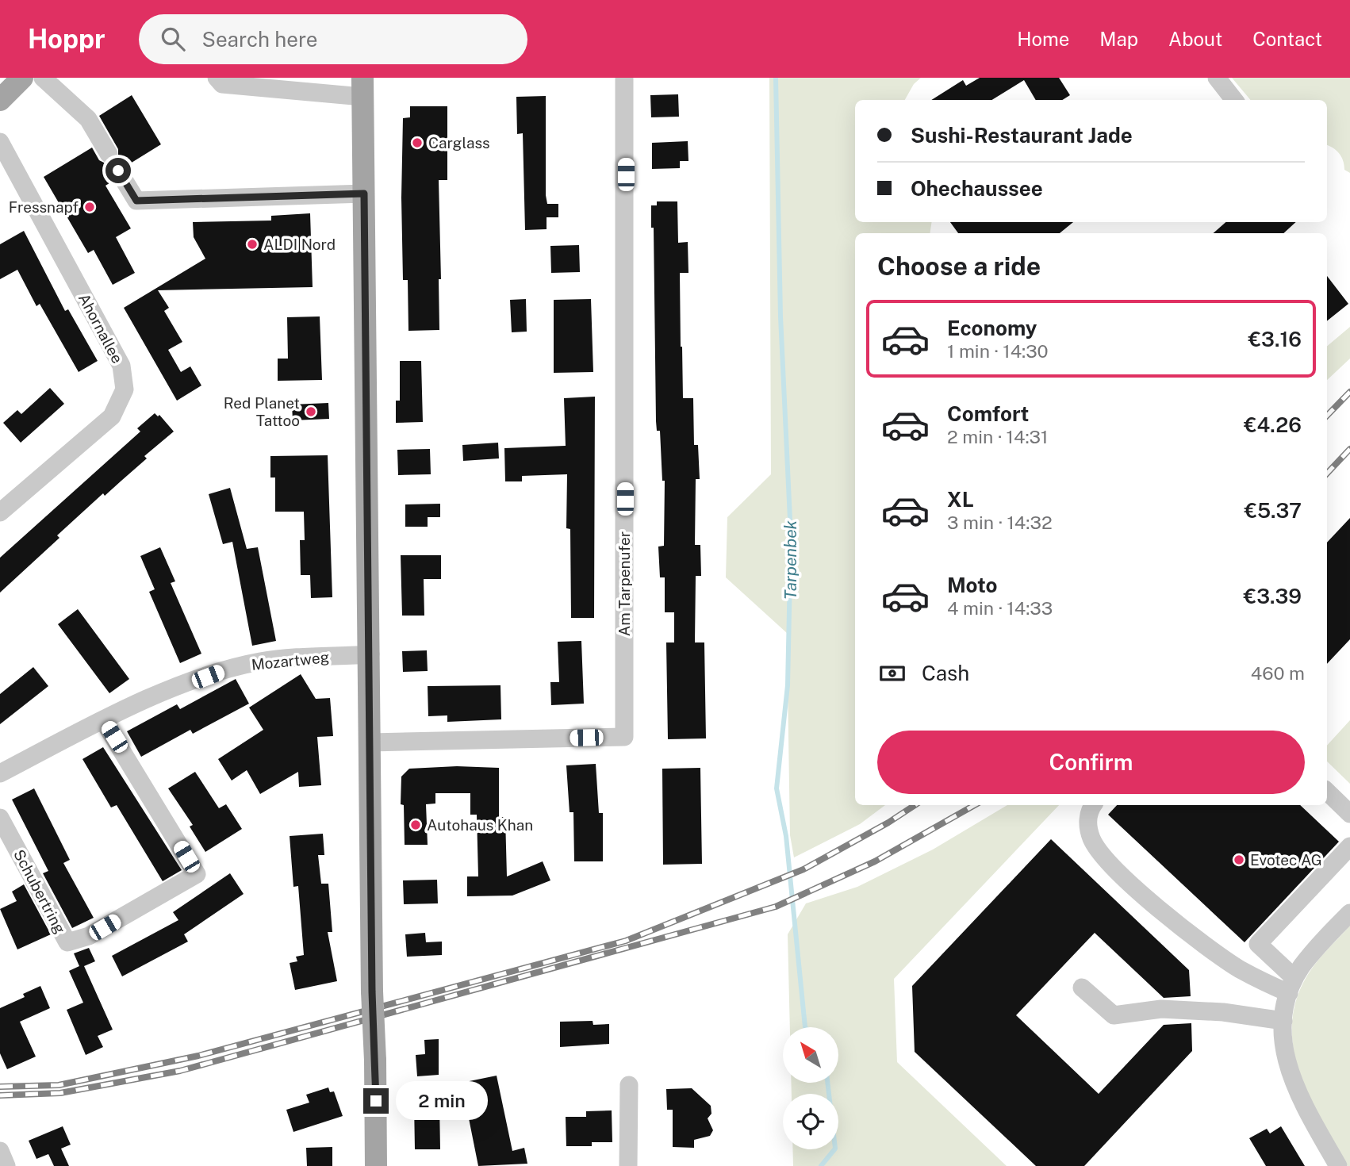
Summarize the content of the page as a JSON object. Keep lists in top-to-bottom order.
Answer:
{
  "streets": {
    "street": [
      "Ahornallee",
      "Am Tarpenufer",
      "Mozartweg",
      "Schubertring"
    ]
  },
  "crossings": [
    ["Mozartweg", "Schubertring"]
  ],
  "water": ["Tarpenbek"],
  "places": [
    "Carglass",
    "Fressnapf",
    "ALDI Nord",
    "Red Planet Tattoo",
    "Autohaus Khan",
    "Evotec AG"
  ],
  "north": "top left",
  "page": {
    "header": "Hoppr",
    "search": "Search here",
    "nav": [
      "Home",
      "Map",
      "About",
      "Contact"
    ],
    "banner": ["Sushi-Restaurant Jade", "Ohechaussee"],
    "heading": "Choose a ride",
    "list": [
      {
        "name": "Economy",
        "note": "1 min · 14:30",
        "value": "€3.16"
      },
      {
        "name": "Comfort",
        "note": "2 min · 14:31",
        "value": "€4.26"
      },
      {
        "name": "XL",
        "note": "3 min · 14:32",
        "value": "€5.37"
      },
      {
        "name": "Moto",
        "note": "4 min · 14:33",
        "value": "€3.39"
      }
    ],
    "pay": ["Cash", "460 m"],
    "buttons": "Confirm",
    "bubble": "2 min"
  }
}
